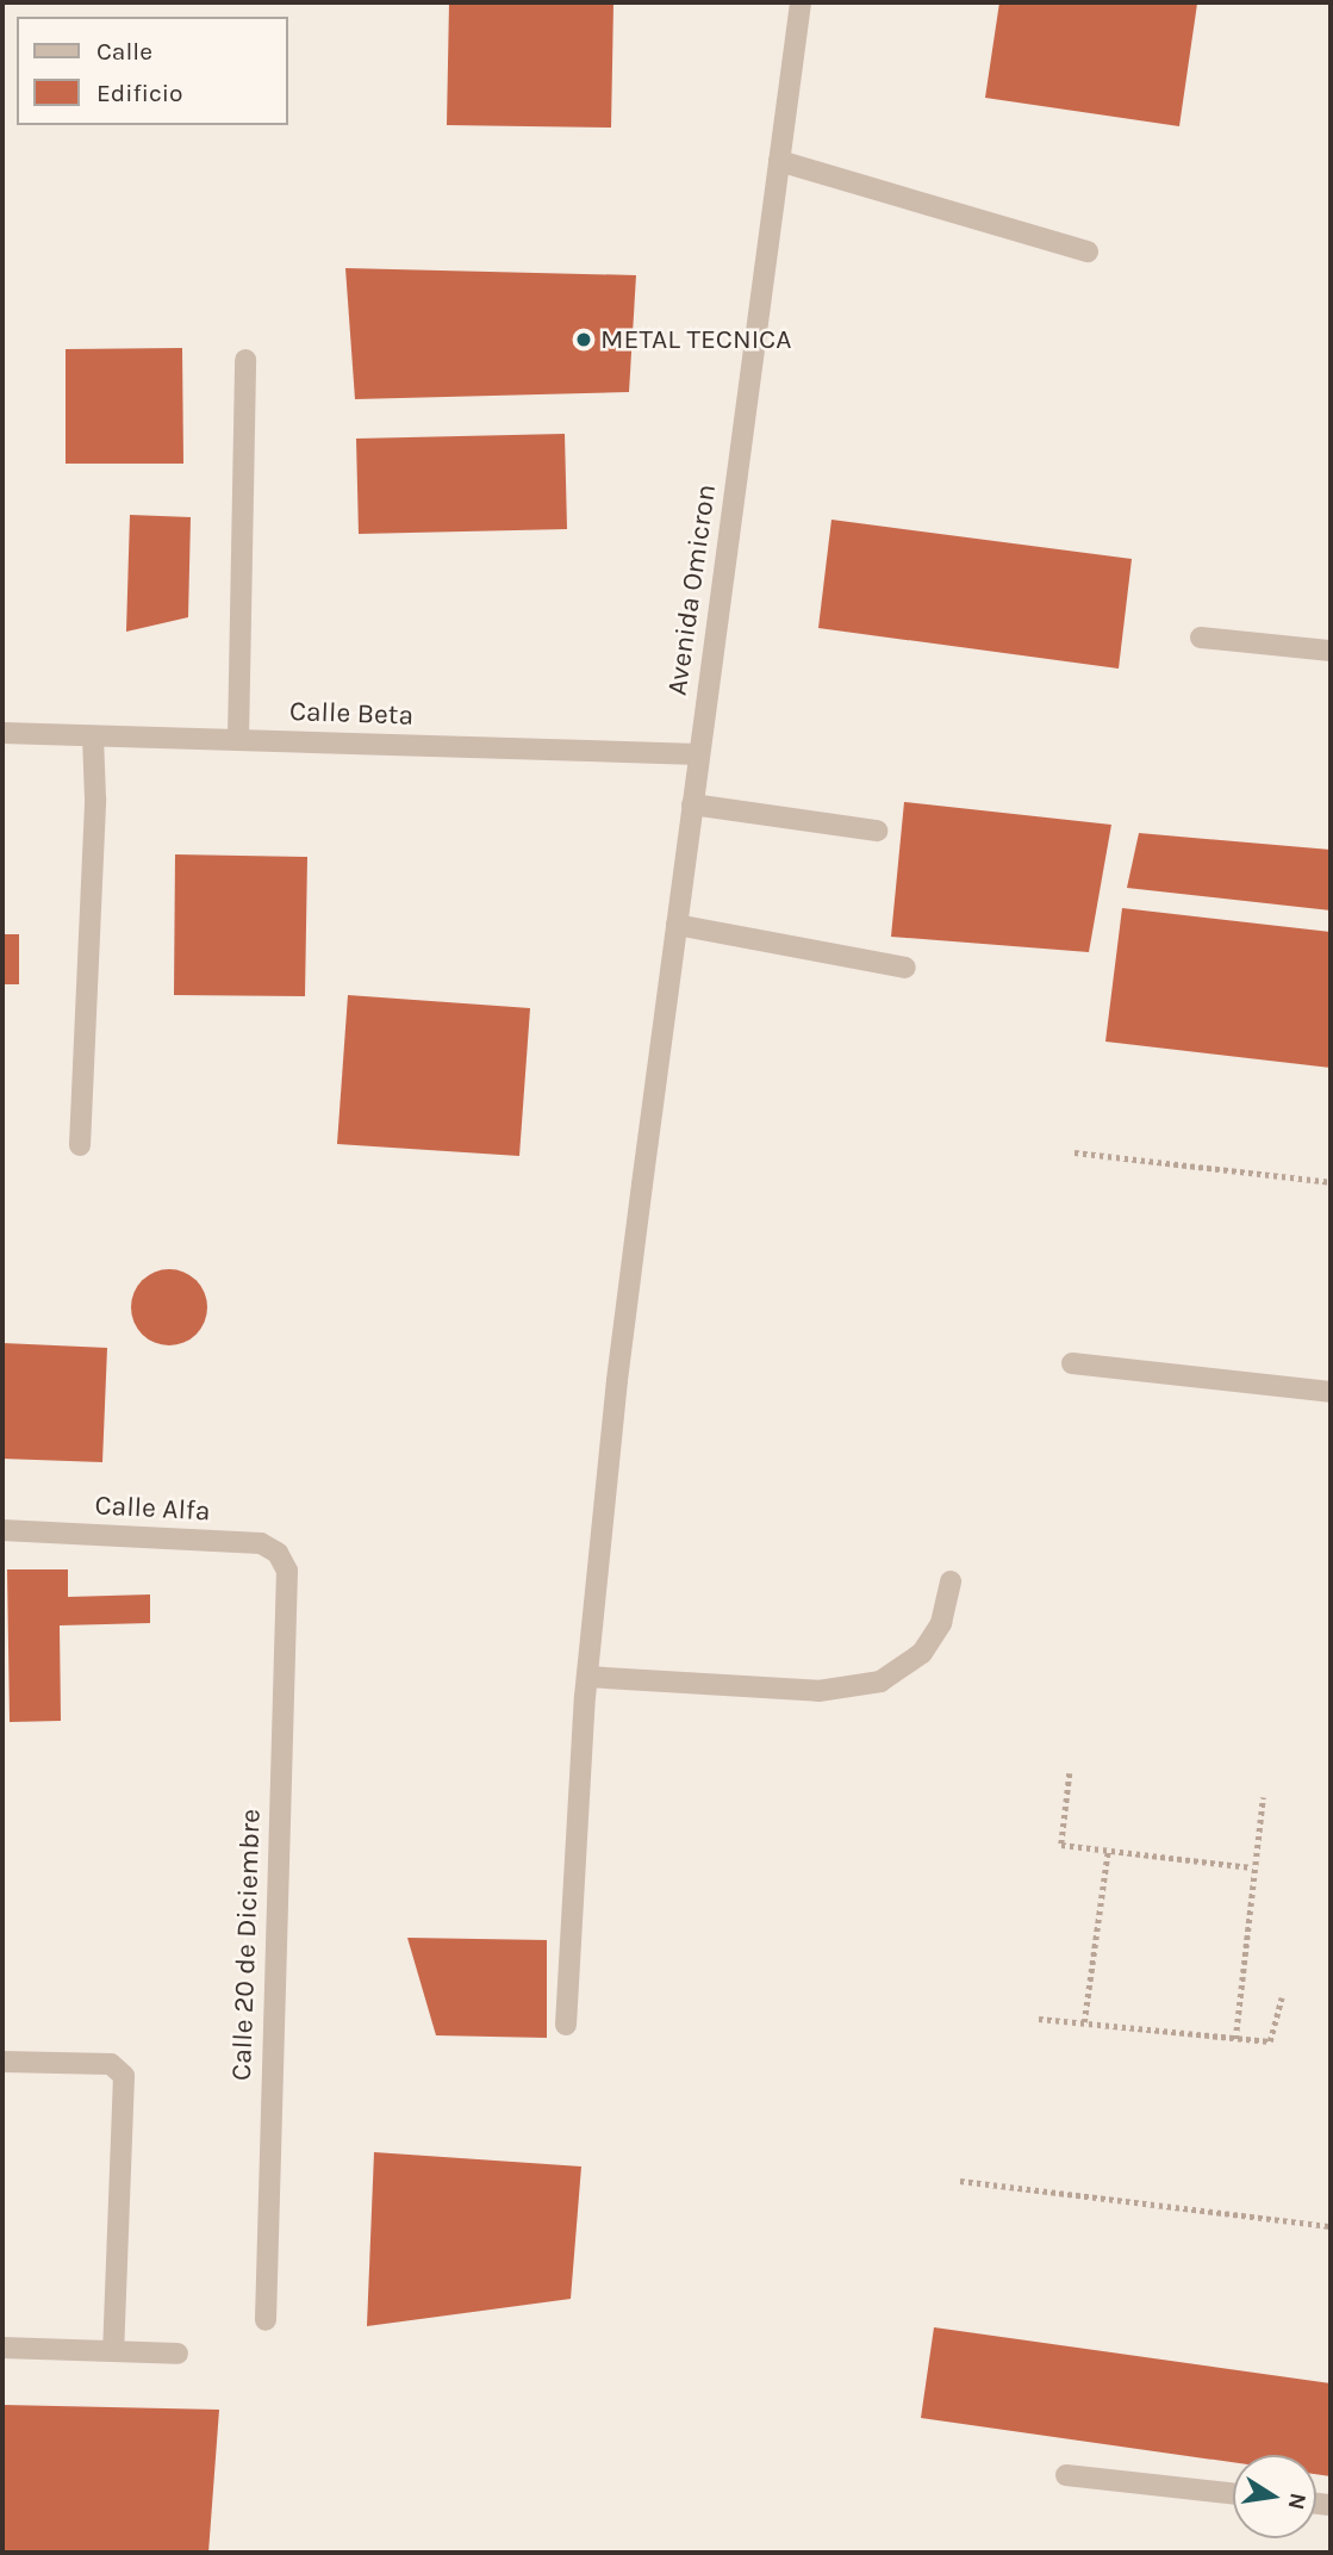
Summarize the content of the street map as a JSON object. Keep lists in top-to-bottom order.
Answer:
{
  "streets": {
    "street": [
      "Avenida Omicron",
      "Calle Beta",
      "Calle Alfa",
      "Calle 20 de Diciembre"
    ]
  },
  "crossings": [
    ["Avenida Omicron", "Calle Beta"],
    ["Calle Alfa", "Calle 20 de Diciembre"]
  ],
  "places": ["METAL TECNICA"],
  "legend": ["Calle", "Edificio"],
  "north": "right"
}
